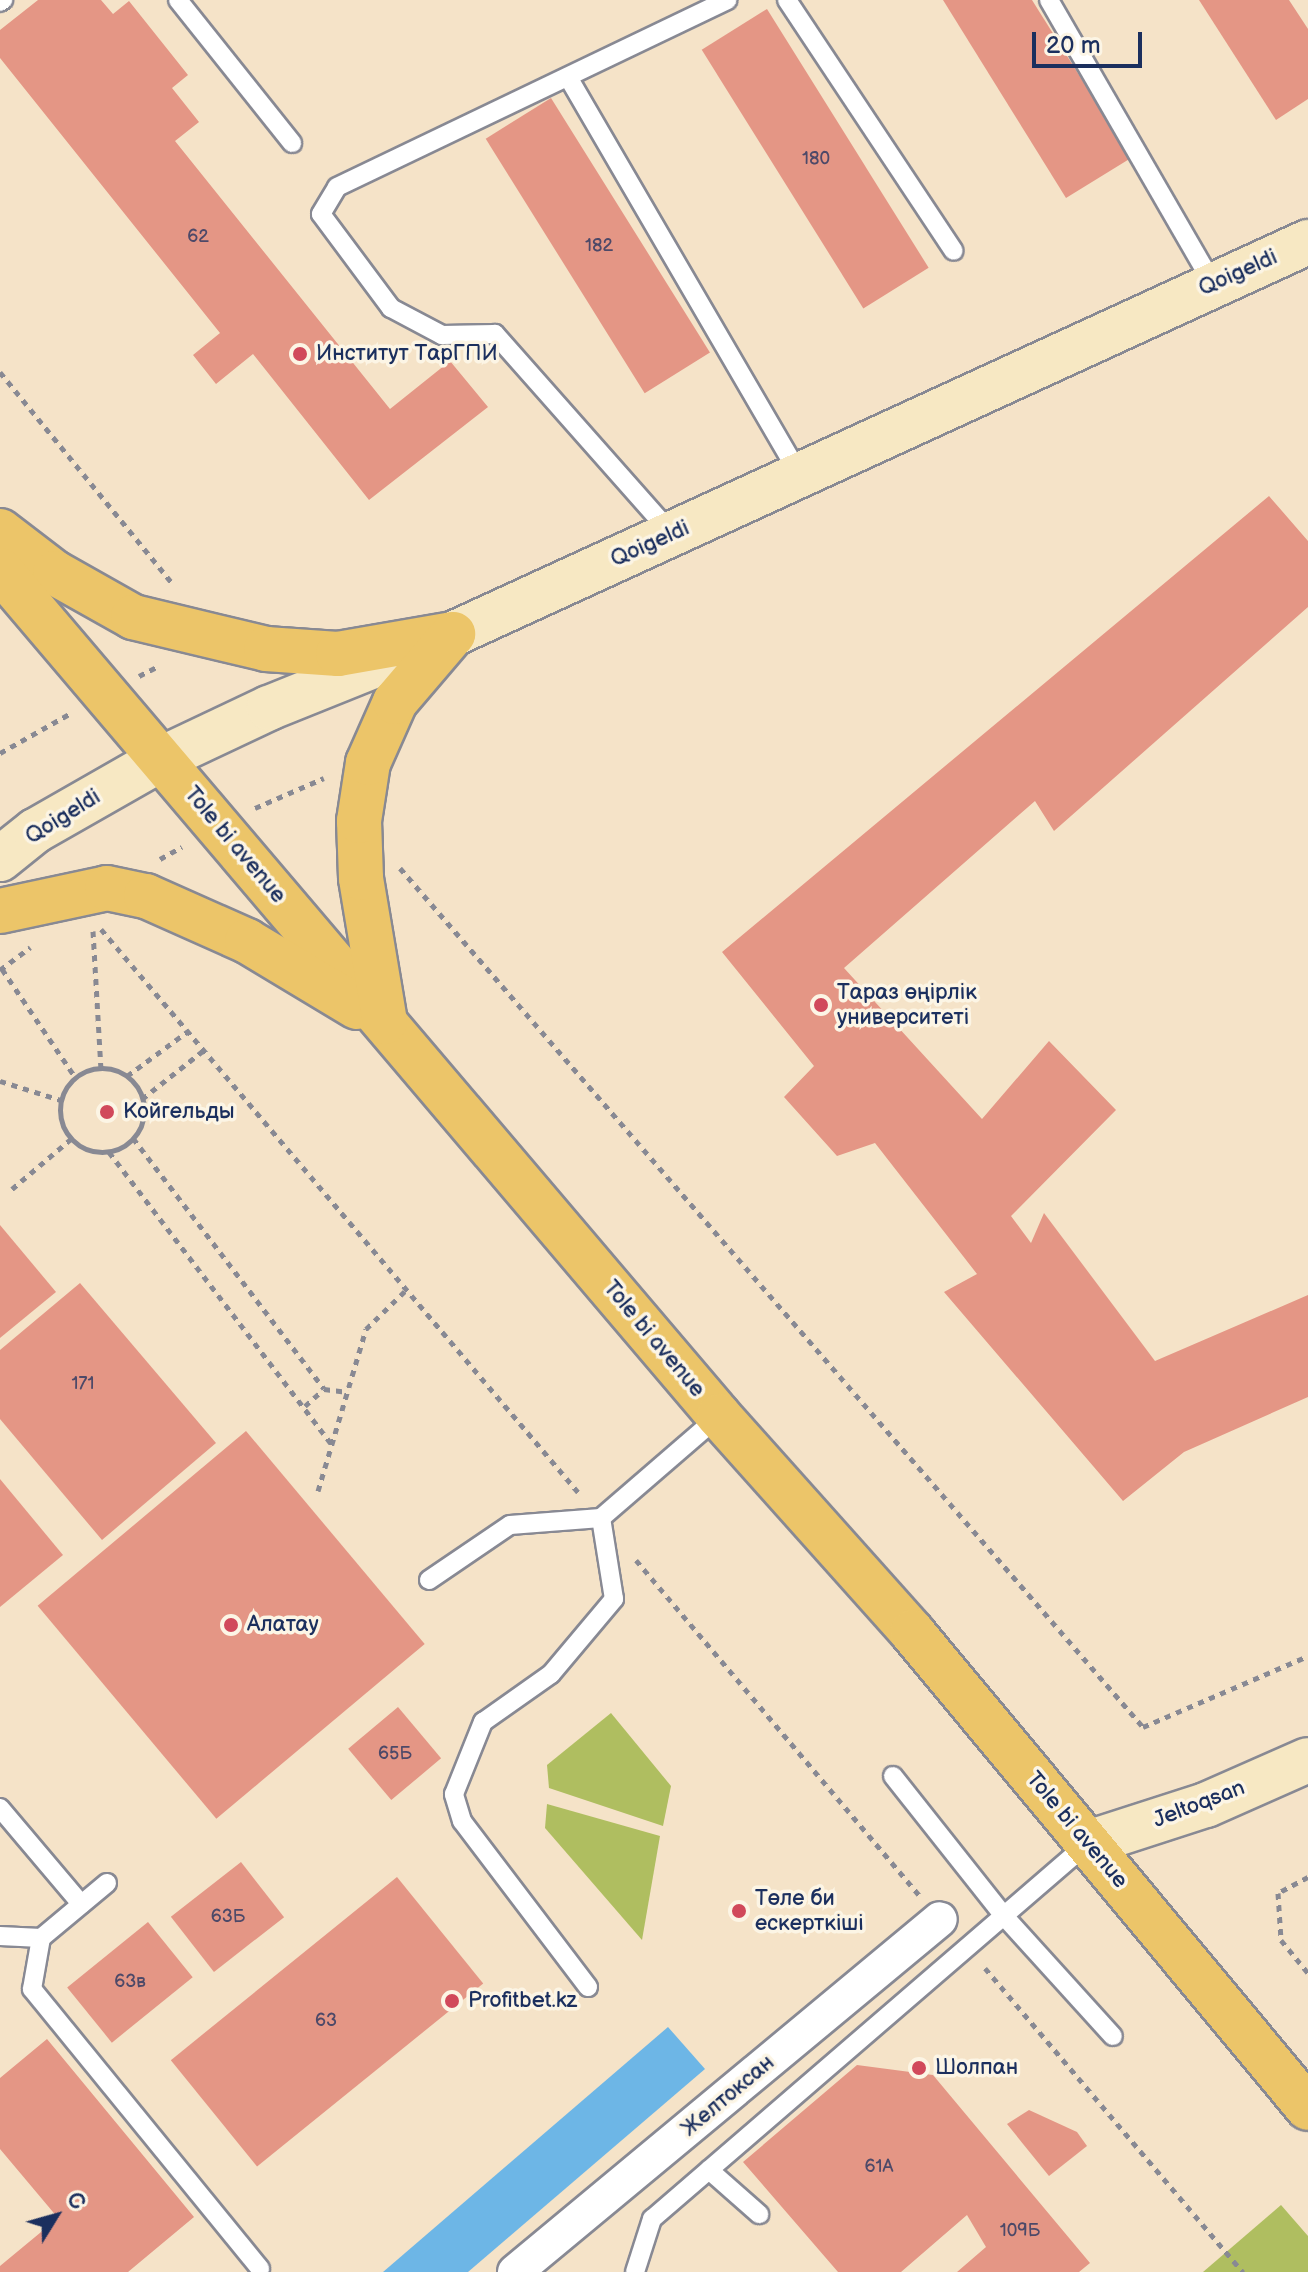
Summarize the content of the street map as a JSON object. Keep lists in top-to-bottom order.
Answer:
{
  "streets": {
    "main road": ["Tole bi avenue"],
    "street": ["Qoigeldi", "Jeltoqsan", "Желтоксан"]
  },
  "crossings": [
    ["Qoigeldi", "Tole bi avenue"],
    ["Tole bi avenue", "Jeltoqsan"]
  ],
  "places": [
    "Институт ТарГПИ",
    "Тараз өңірлік университеті",
    "Койгельды",
    "Алатау",
    "Төле би ескерткіші",
    "Profitbet.kz",
    "Шолпан"
  ],
  "house_numbers": [
    "180",
    "62",
    "182",
    "171",
    "65Б",
    "63Б",
    "63в",
    "63",
    "61А",
    "109Б"
  ],
  "scale_bar": "20 m",
  "north": "top right"
}
